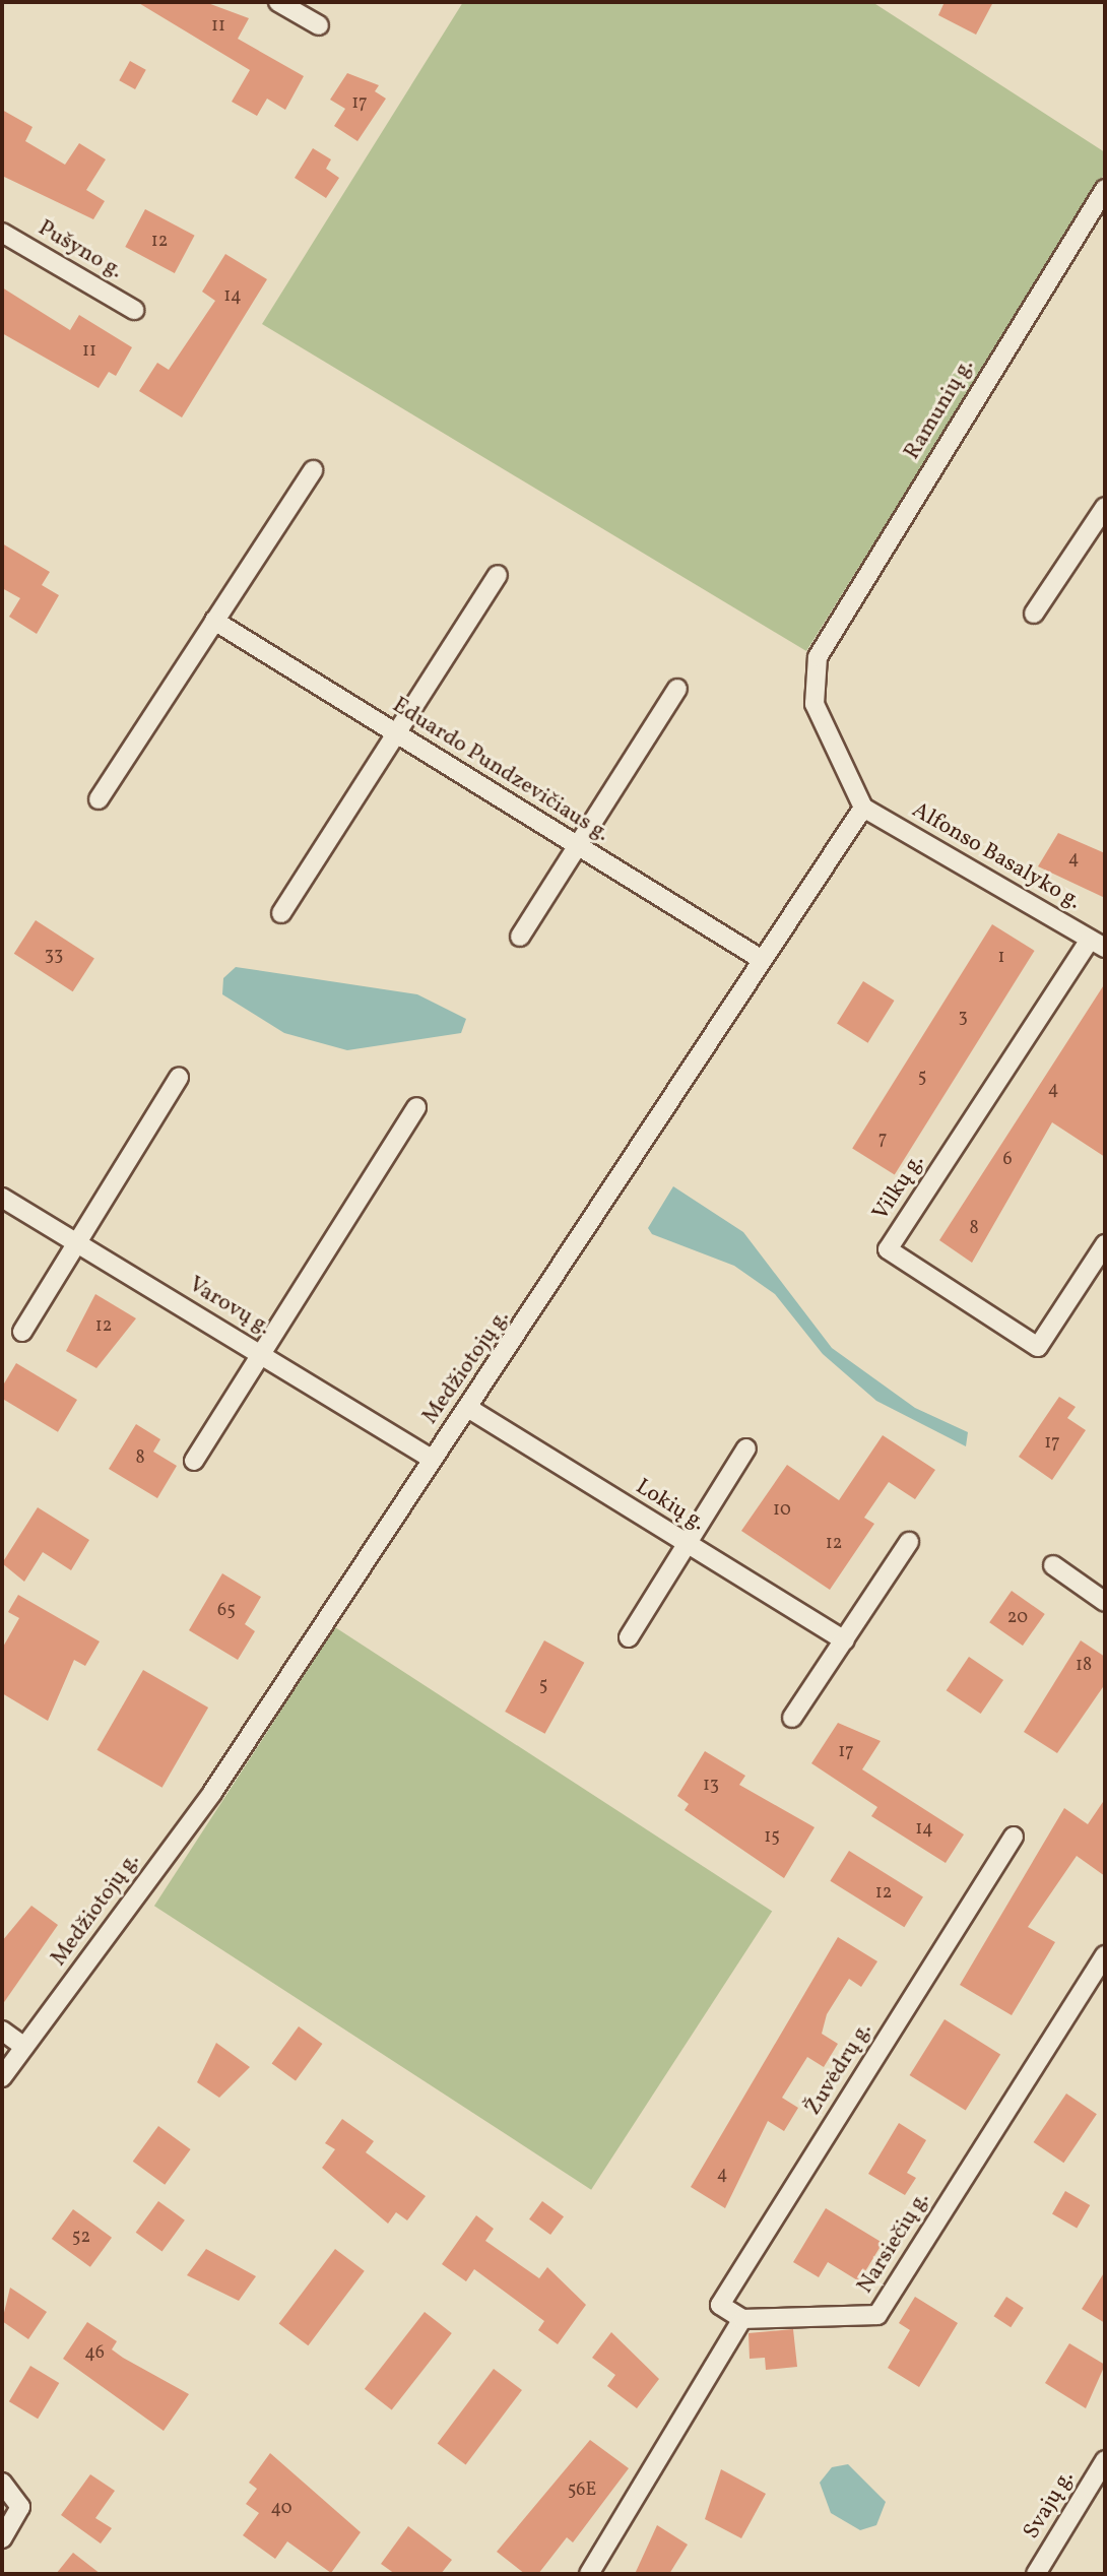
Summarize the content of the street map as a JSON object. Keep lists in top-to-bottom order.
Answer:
{
  "streets": {
    "street": [
      "Pušyno g.",
      "Ramunių g.",
      "Eduardo Pundzevičiaus g.",
      "Alfonso Basalyko g.",
      "Vilkų g.",
      "Varovų g.",
      "Medžiotojų g.",
      "Lokių g.",
      "Žuvėdrų g.",
      "Narsiečių g.",
      "Svajų g."
    ]
  },
  "crossings": [
    ["Ramunių g.", "Alfonso Basalyko g."],
    ["Ramunių g.", "Medžiotojų g."],
    ["Eduardo Pundzevičiaus g.", "Medžiotojų g."],
    ["Alfonso Basalyko g.", "Vilkų g."],
    ["Alfonso Basalyko g.", "Medžiotojų g."],
    ["Varovų g.", "Medžiotojų g."],
    ["Medžiotojų g.", "Lokių g."],
    ["Žuvėdrų g.", "Narsiečių g."]
  ],
  "house_numbers": [
    "11",
    "17",
    "12",
    "14",
    "11",
    "4",
    "33",
    "1",
    "3",
    "5",
    "4",
    "7",
    "6",
    "8",
    "12",
    "17",
    "8",
    "10",
    "12",
    "65",
    "20",
    "18",
    "5",
    "17",
    "13",
    "14",
    "15",
    "12",
    "4",
    "52",
    "46",
    "56E",
    "40"
  ]
}
